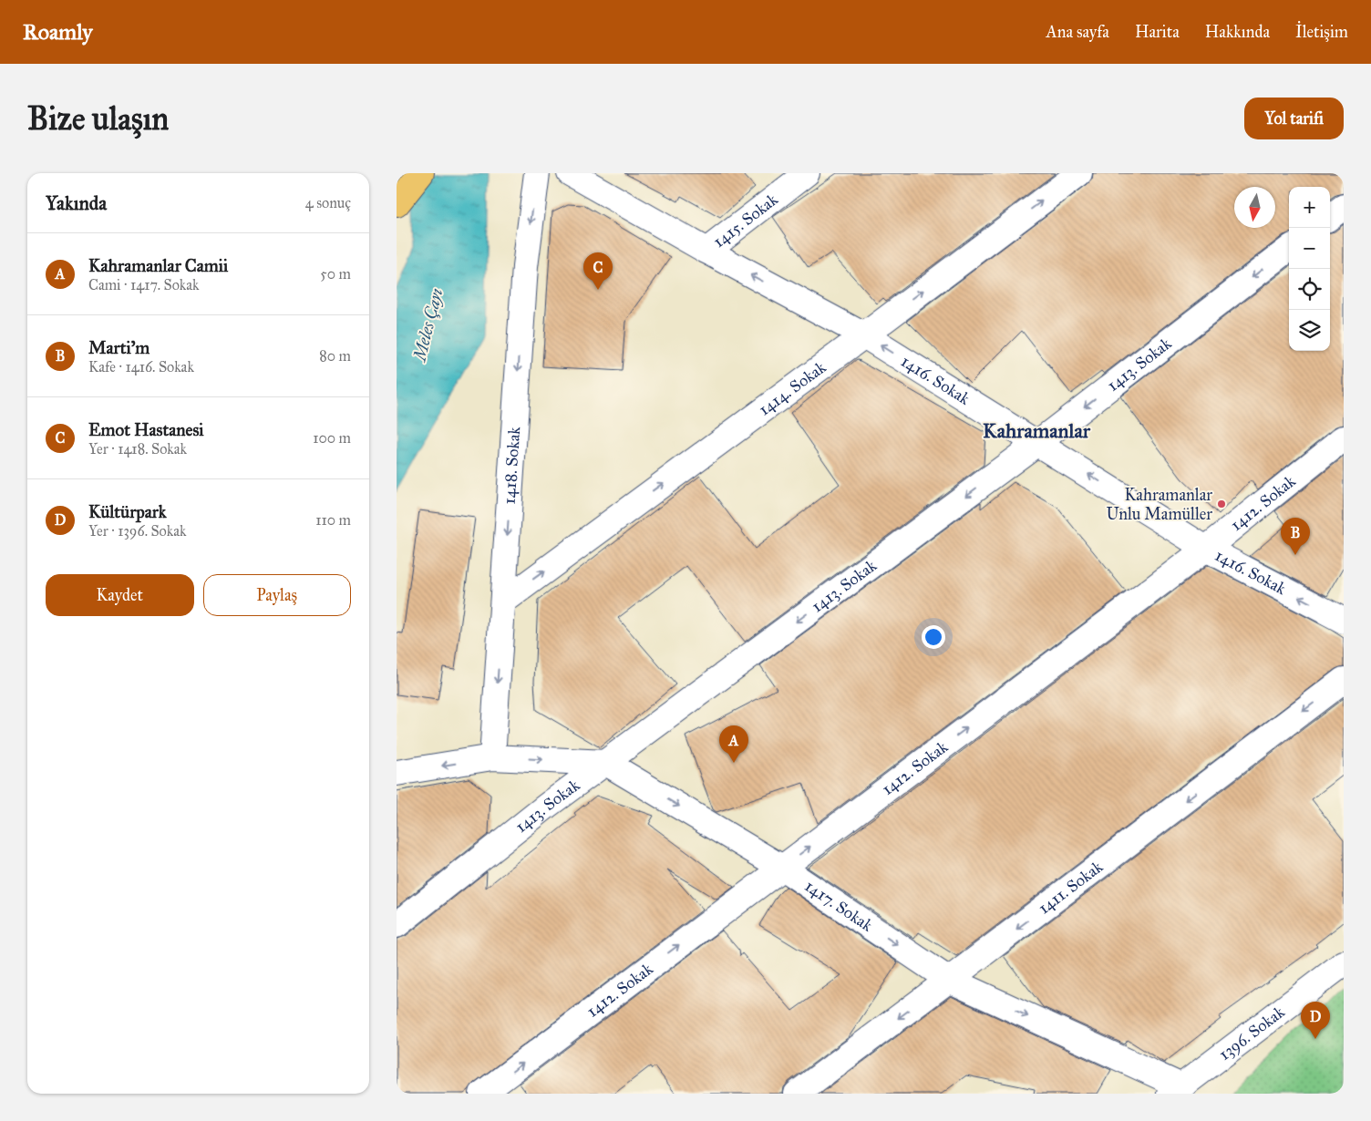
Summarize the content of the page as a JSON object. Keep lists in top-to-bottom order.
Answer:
{
  "streets": {
    "street": [
      "1415. Sokak",
      "1413. Sokak",
      "1416. Sokak",
      "1414. Sokak",
      "1418. Sokak",
      "1412. Sokak",
      "1411. Sokak",
      "1417. Sokak",
      "1396. Sokak"
    ]
  },
  "crossings": [
    ["1415. Sokak", "1416. Sokak"],
    ["1413. Sokak", "1416. Sokak"],
    ["1413. Sokak", "1417. Sokak"],
    ["1416. Sokak", "1414. Sokak"],
    ["1416. Sokak", "1412. Sokak"],
    ["1414. Sokak", "1418. Sokak"],
    ["1418. Sokak", "1417. Sokak"],
    ["1412. Sokak", "1417. Sokak"],
    ["1411. Sokak", "1417. Sokak"],
    ["1417. Sokak", "1396. Sokak"]
  ],
  "one_way": [
    "1413. Sokak",
    "1416. Sokak",
    "1414. Sokak",
    "1418. Sokak",
    "1412. Sokak",
    "1411. Sokak"
  ],
  "districts": ["Kahramanlar"],
  "water": ["Meles Çayı"],
  "places": ["Kahramanlar Unlu Mamüller"],
  "north": "bottom",
  "page": {
    "header": "Roamly",
    "nav": [
      "Ana sayfa",
      "Harita",
      "Hakkında",
      "İletişim"
    ],
    "buttons": [
      "Yol tarifi",
      ["Kaydet", "Paylaş"]
    ],
    "title": "Bize ulaşın",
    "heading": ["Yakında", "4 sonuç"],
    "map_buttons": ["+", "−"],
    "list": [
      {
        "mark": "A",
        "name": "Kahramanlar Camii",
        "note": "Cami · 1417. Sokak",
        "value": "50 m"
      },
      {
        "mark": "B",
        "name": "Marti'm",
        "note": "Kafe · 1416. Sokak",
        "value": "80 m"
      },
      {
        "mark": "C",
        "name": "Emot Hastanesi",
        "note": "Yer · 1418. Sokak",
        "value": "100 m"
      },
      {
        "mark": "D",
        "name": "Kültürpark",
        "note": "Yer · 1396. Sokak",
        "value": "110 m"
      }
    ],
    "pins": [
      "C",
      "B",
      "A",
      "D"
    ]
  }
}
